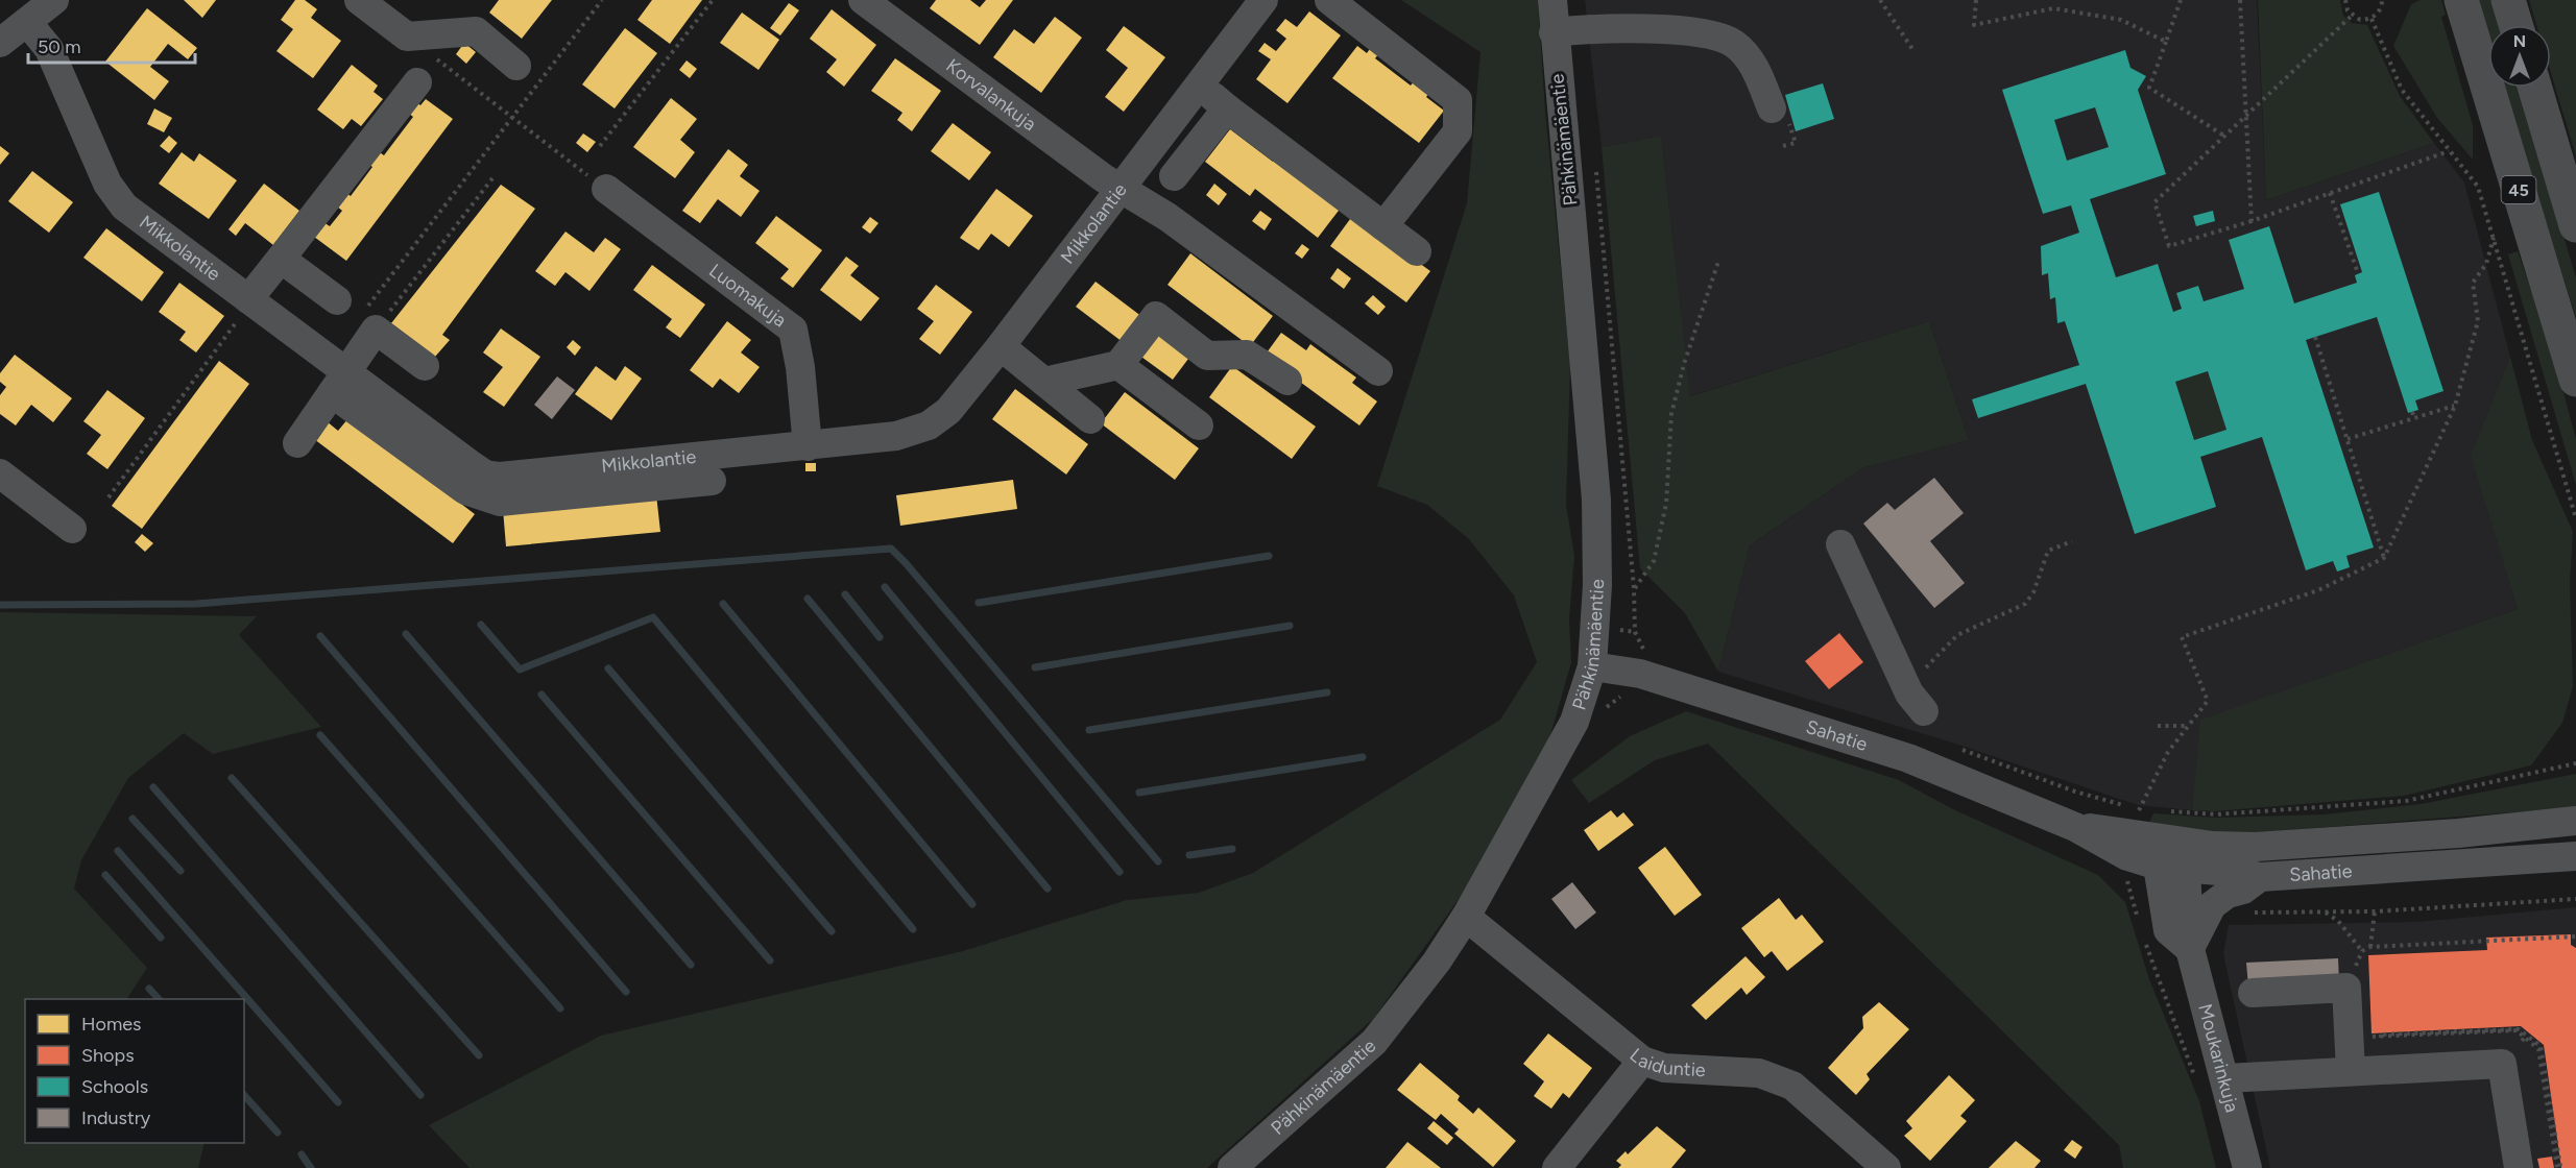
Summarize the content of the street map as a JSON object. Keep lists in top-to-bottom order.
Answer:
{
  "streets": {
    "main road": ["45"],
    "street": [
      "Korvalankuja",
      "Pähkinämäentie",
      "Mikkolantie",
      "Luomakuja",
      "Sahatie",
      "Laiduntie",
      "Moukarinkuja"
    ]
  },
  "crossings": [
    ["Korvalankuja", "Mikkolantie"],
    ["Pähkinämäentie", "Sahatie"],
    ["Pähkinämäentie", "Laiduntie"],
    ["Mikkolantie", "Luomakuja"],
    ["Sahatie", "Moukarinkuja"]
  ],
  "legend": [
    "Homes",
    "Shops",
    "Schools",
    "Industry"
  ],
  "scale_bar": "50 m",
  "north": "top"
}
